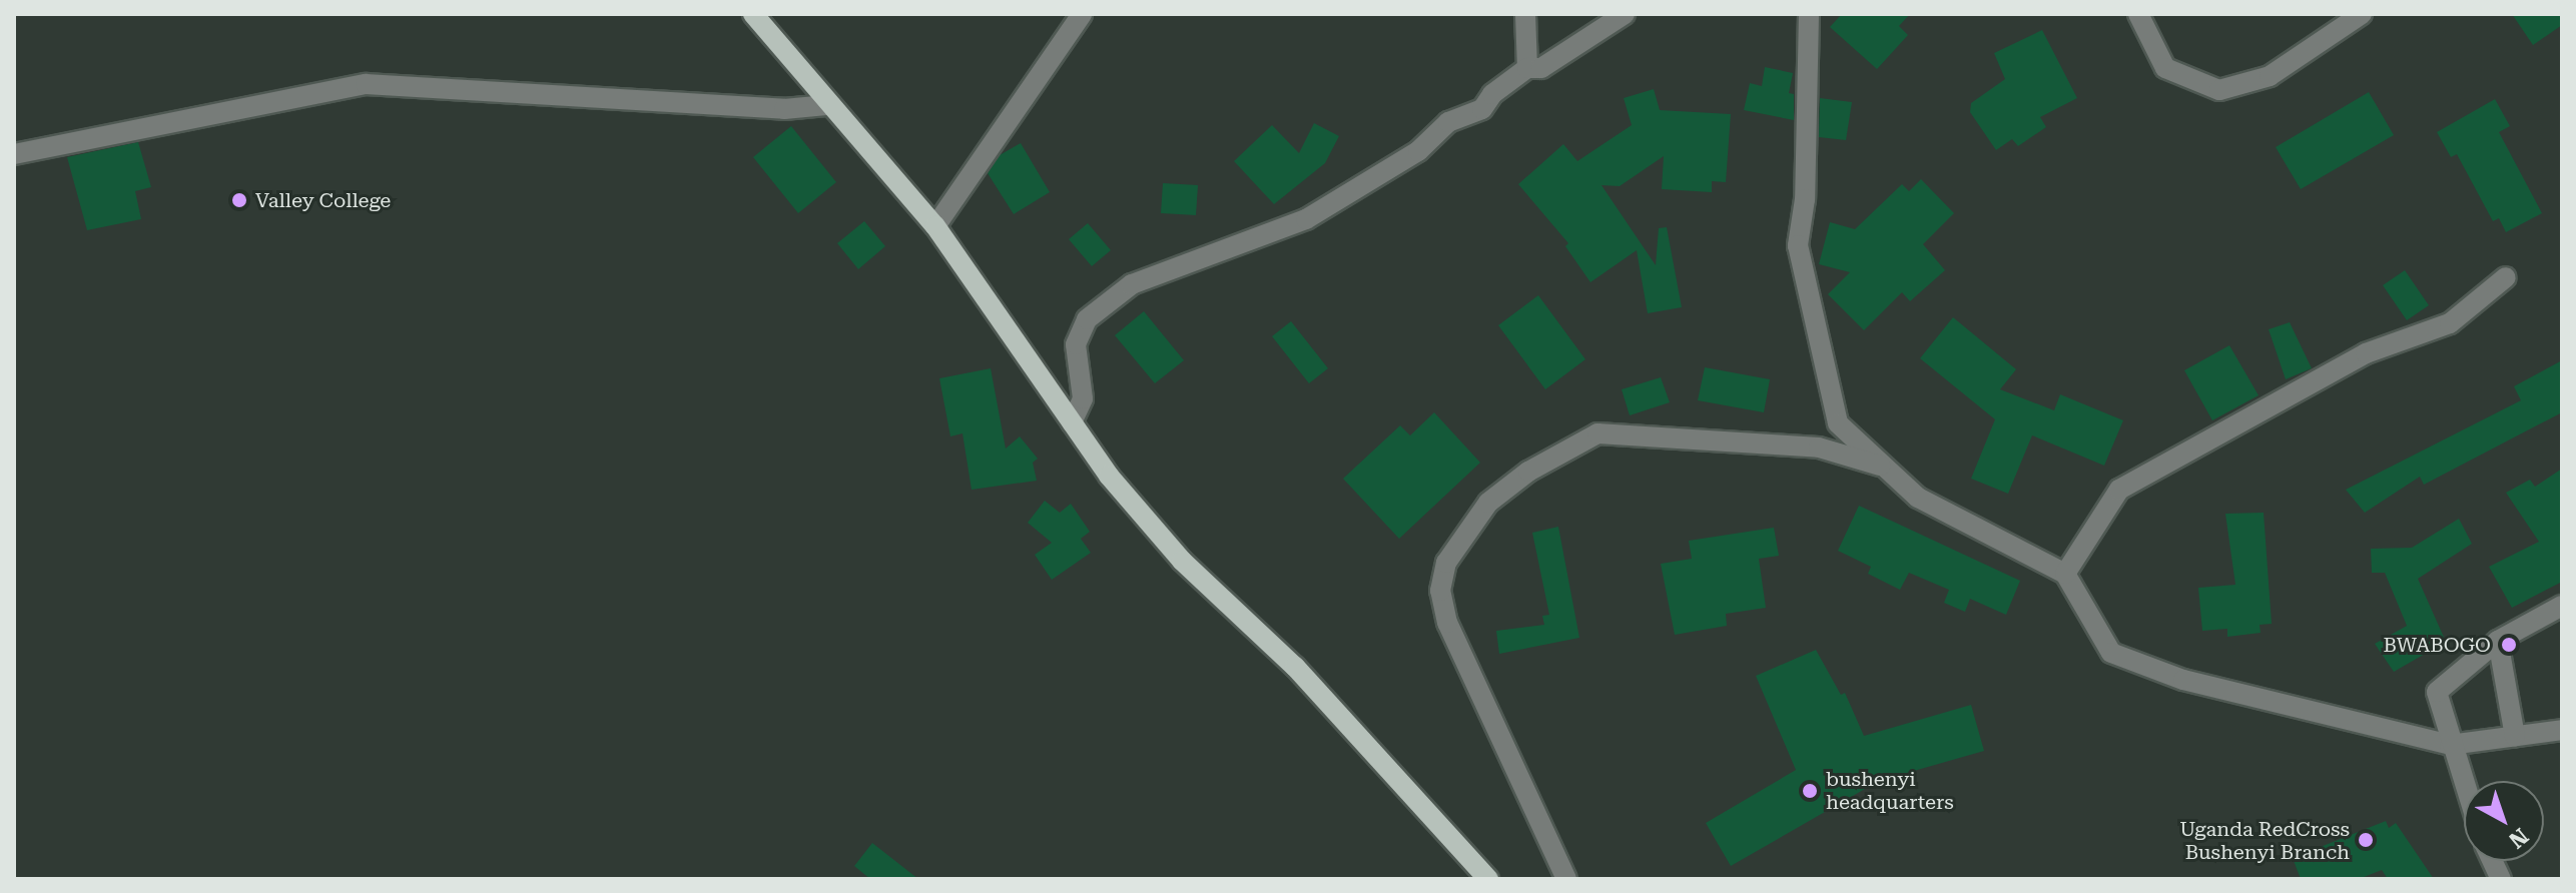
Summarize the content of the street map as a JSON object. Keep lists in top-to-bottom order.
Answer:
{
  "places": [
    "Valley College",
    "BWABOGO",
    "bushenyi headquarters",
    "Uganda RedCross Bushenyi Branch"
  ],
  "north": "bottom right"
}
